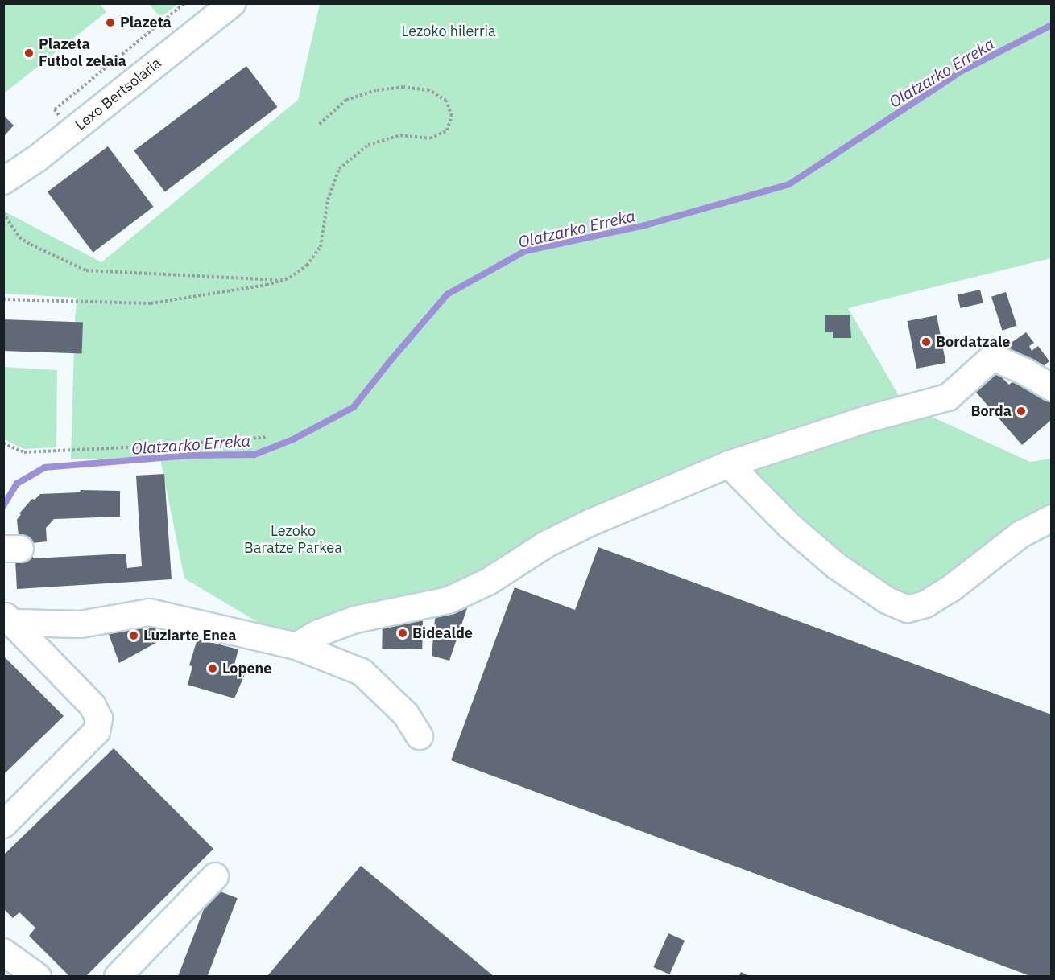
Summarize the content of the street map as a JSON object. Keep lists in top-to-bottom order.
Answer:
{
  "streets": {
    "street": ["Lexo Bertsolaria"]
  },
  "water": ["Olatzarko Erreka"],
  "parks": ["Lezoko hilerria", "Lezoko Baratze Parkea"],
  "places": [
    "Plazeta",
    "Plazeta Futbol zelaia",
    "Bordatzale",
    "Borda",
    "Bidealde",
    "Luziarte Enea",
    "Lopene"
  ]
}
